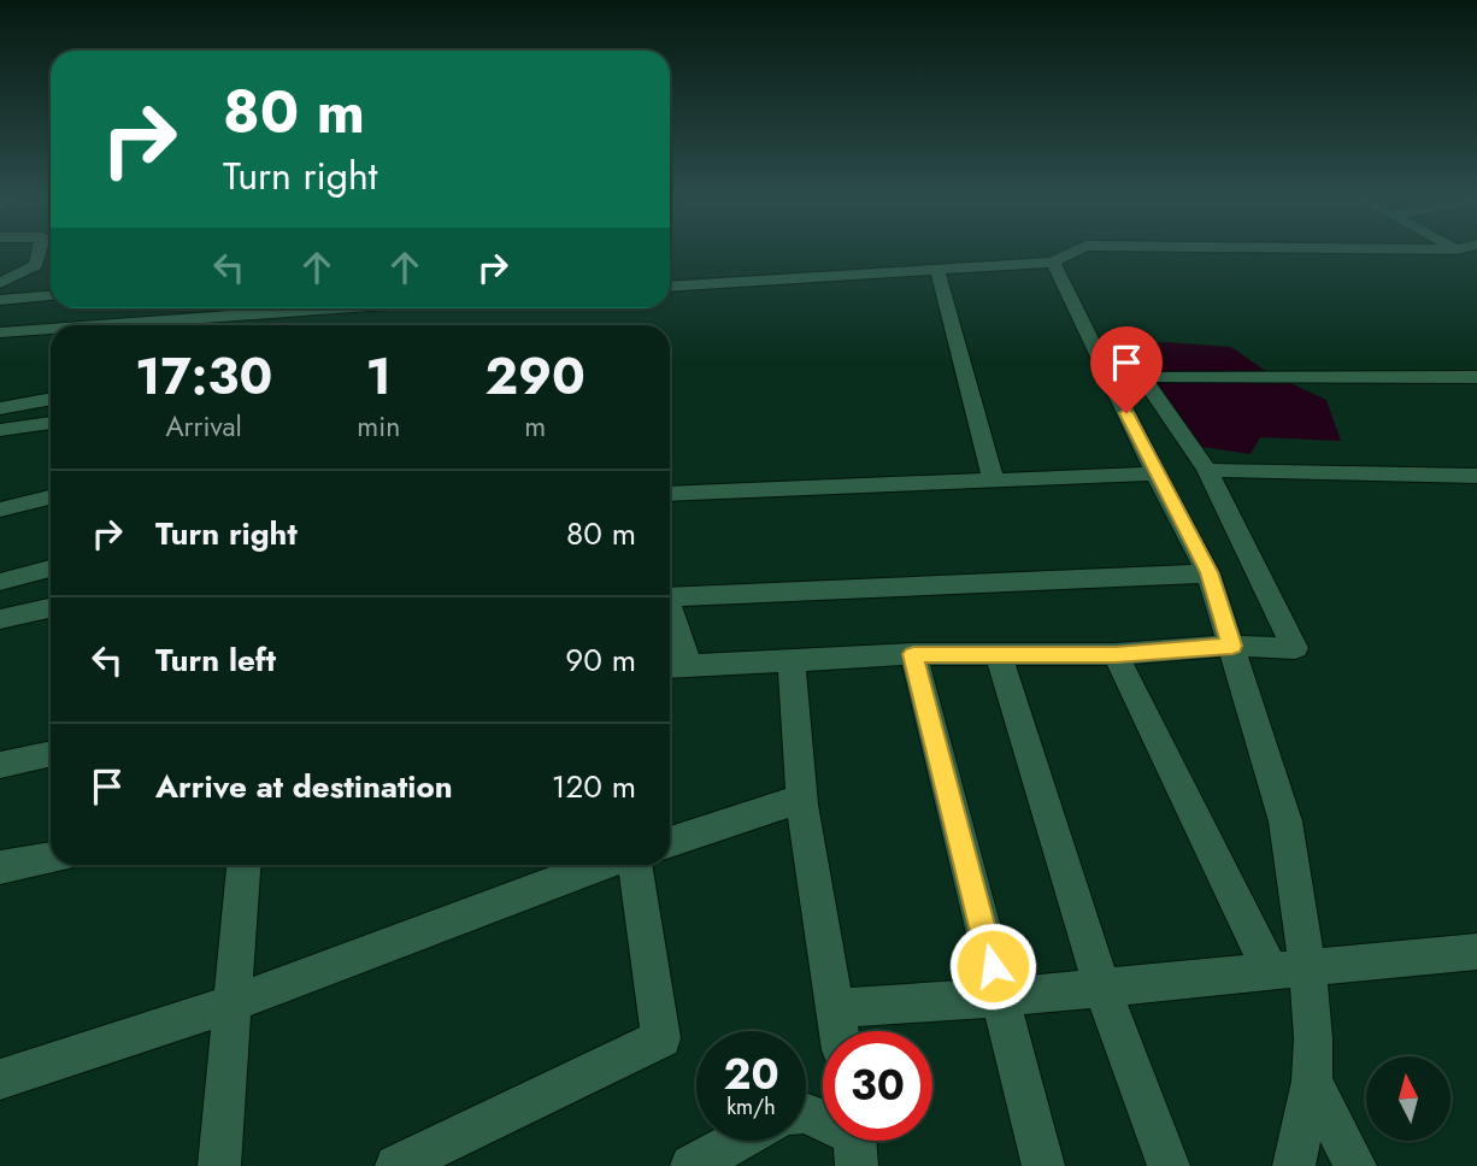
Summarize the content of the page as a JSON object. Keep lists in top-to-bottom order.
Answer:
{
  "north": "top",
  "page": {
    "turn": ["80 m", "Turn right"],
    "eta": [
      "17:30",
      "Arrival",
      "1",
      "min",
      "290",
      "m"
    ],
    "list": [
      {
        "name": "Turn right",
        "value": "80 m"
      },
      {
        "name": "Turn left",
        "value": "90 m"
      },
      {
        "name": "Arrive at destination",
        "value": "120 m"
      }
    ],
    "speed": "20 km/h",
    "limit": "30"
  }
}
